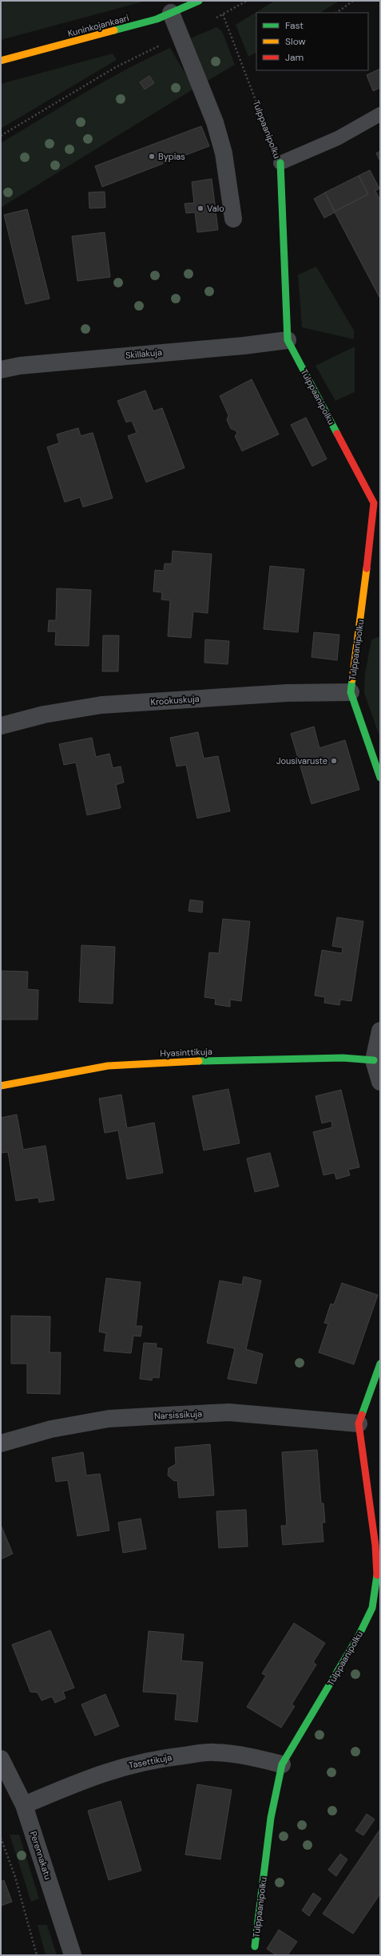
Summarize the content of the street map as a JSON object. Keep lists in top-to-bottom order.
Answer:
{
  "streets": {
    "street": [
      "Kuninkojankaari",
      "Tulppaanipolku",
      "Skillakuja",
      "Krookuskuja",
      "Hyasinttikuja",
      "Narsissikuja",
      "Tasettikuja",
      "Perennakatu"
    ]
  },
  "crossings": [
    ["Tulppaanipolku", "Skillakuja"],
    ["Tulppaanipolku", "Krookuskuja"],
    ["Tulppaanipolku", "Narsissikuja"],
    ["Tulppaanipolku", "Tasettikuja"],
    ["Tasettikuja", "Perennakatu"]
  ],
  "places": ["Bypias", "Valo", "Jousivaruste"],
  "legend": ["Fast", "Slow", "Jam"]
}
